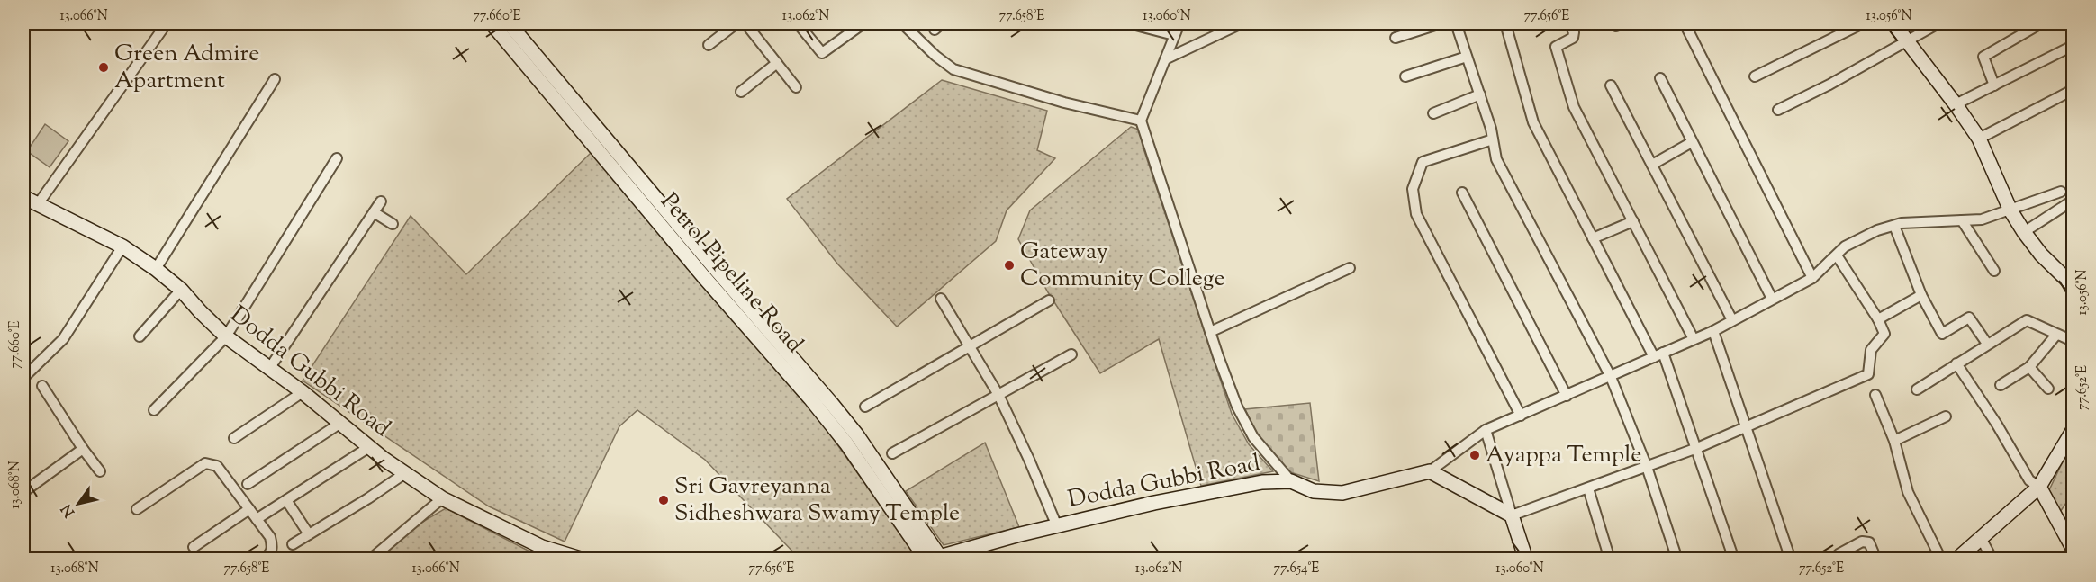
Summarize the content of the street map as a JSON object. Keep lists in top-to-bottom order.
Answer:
{
  "streets": {
    "main road": ["Petrol Pipeline Road", "Dodda Gubbi Road"]
  },
  "crossings": [
    ["Petrol Pipeline Road", "Dodda Gubbi Road"]
  ],
  "places": [
    "Green Admire Apartment",
    "Gateway Community College",
    "Ayappa Temple",
    "Sri Gavreyanna Sidheshwara Swamy Temple"
  ],
  "north": "bottom left",
  "coordinates": [
    "13.066°N",
    "77.660°E",
    "13.062°N",
    "77.658°E",
    "13.060°N",
    "77.656°E",
    "13.056°N",
    "77.652°E",
    "13.068°N",
    "77.654°E"
  ]
}
